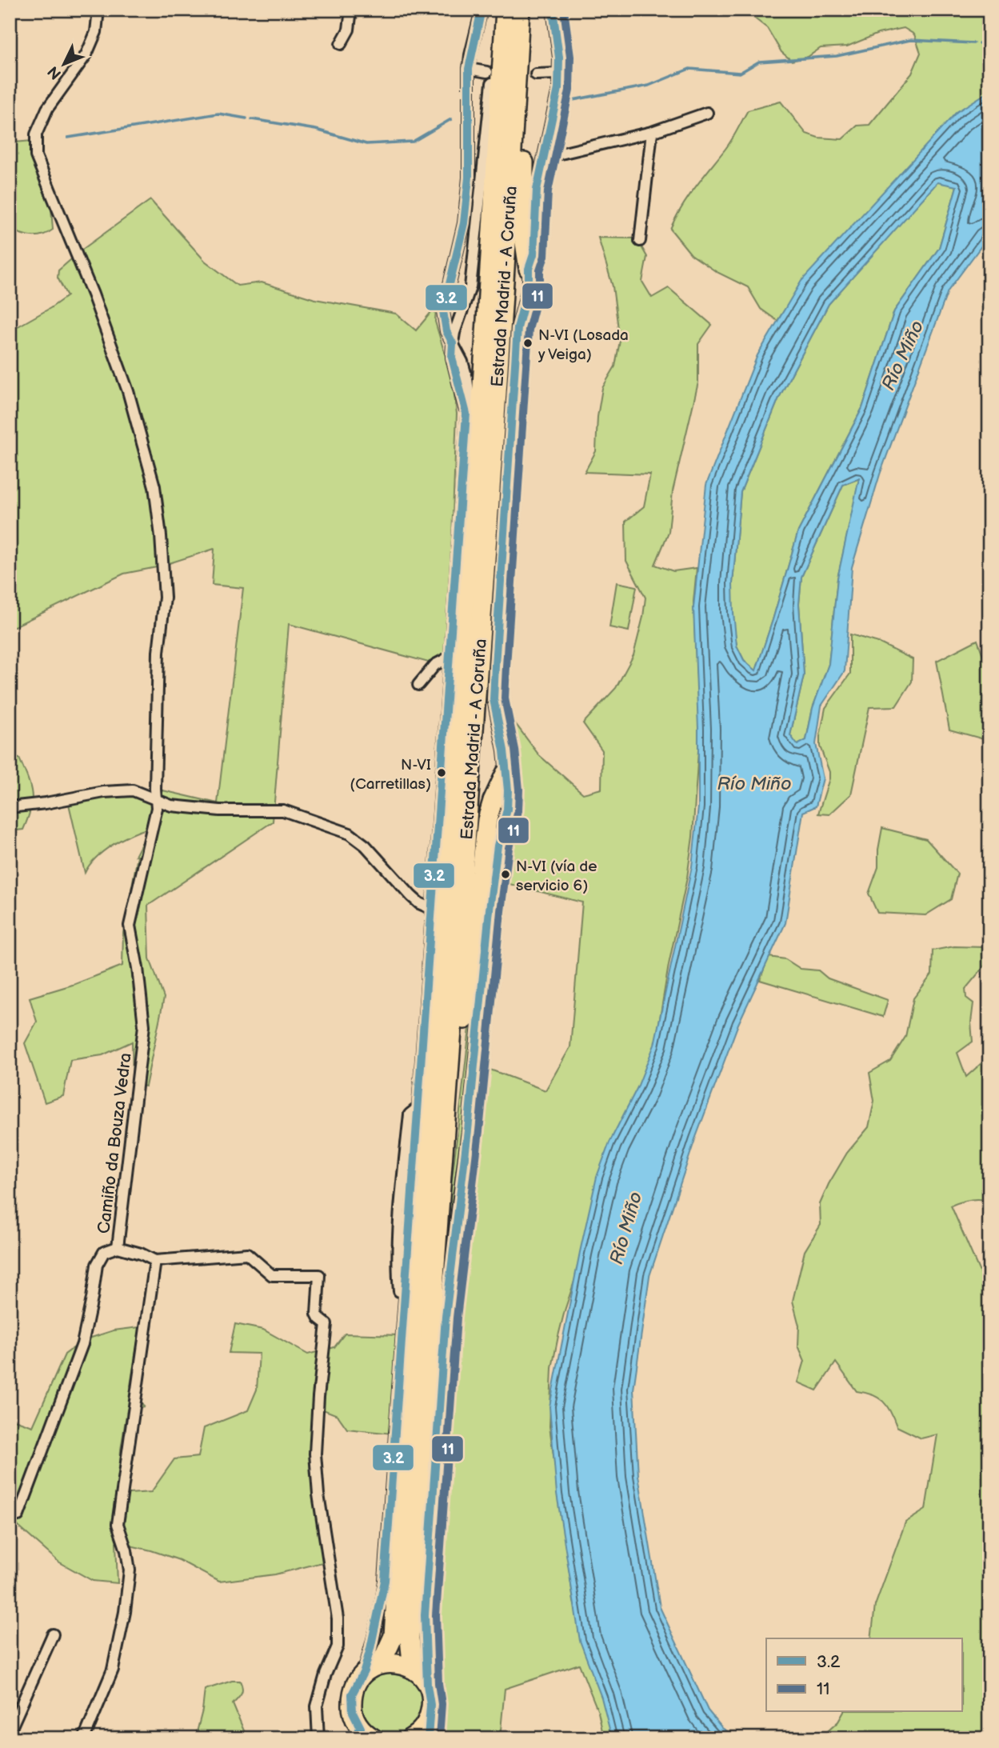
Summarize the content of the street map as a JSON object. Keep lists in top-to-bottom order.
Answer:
{
  "streets": {
    "highway": ["Estrada Madrid - A Coruña"],
    "street": ["Camiño da Bouza Vedra"]
  },
  "water": ["Río Miño"],
  "places": ["N-VI (Losada y Veiga)", "N-VI (Carretillas)", "N-VI (vía de servicio 6)"],
  "lines": ["transit line 3.2", "transit line 11"],
  "legend": ["3.2", "11"],
  "north": "bottom left"
}
